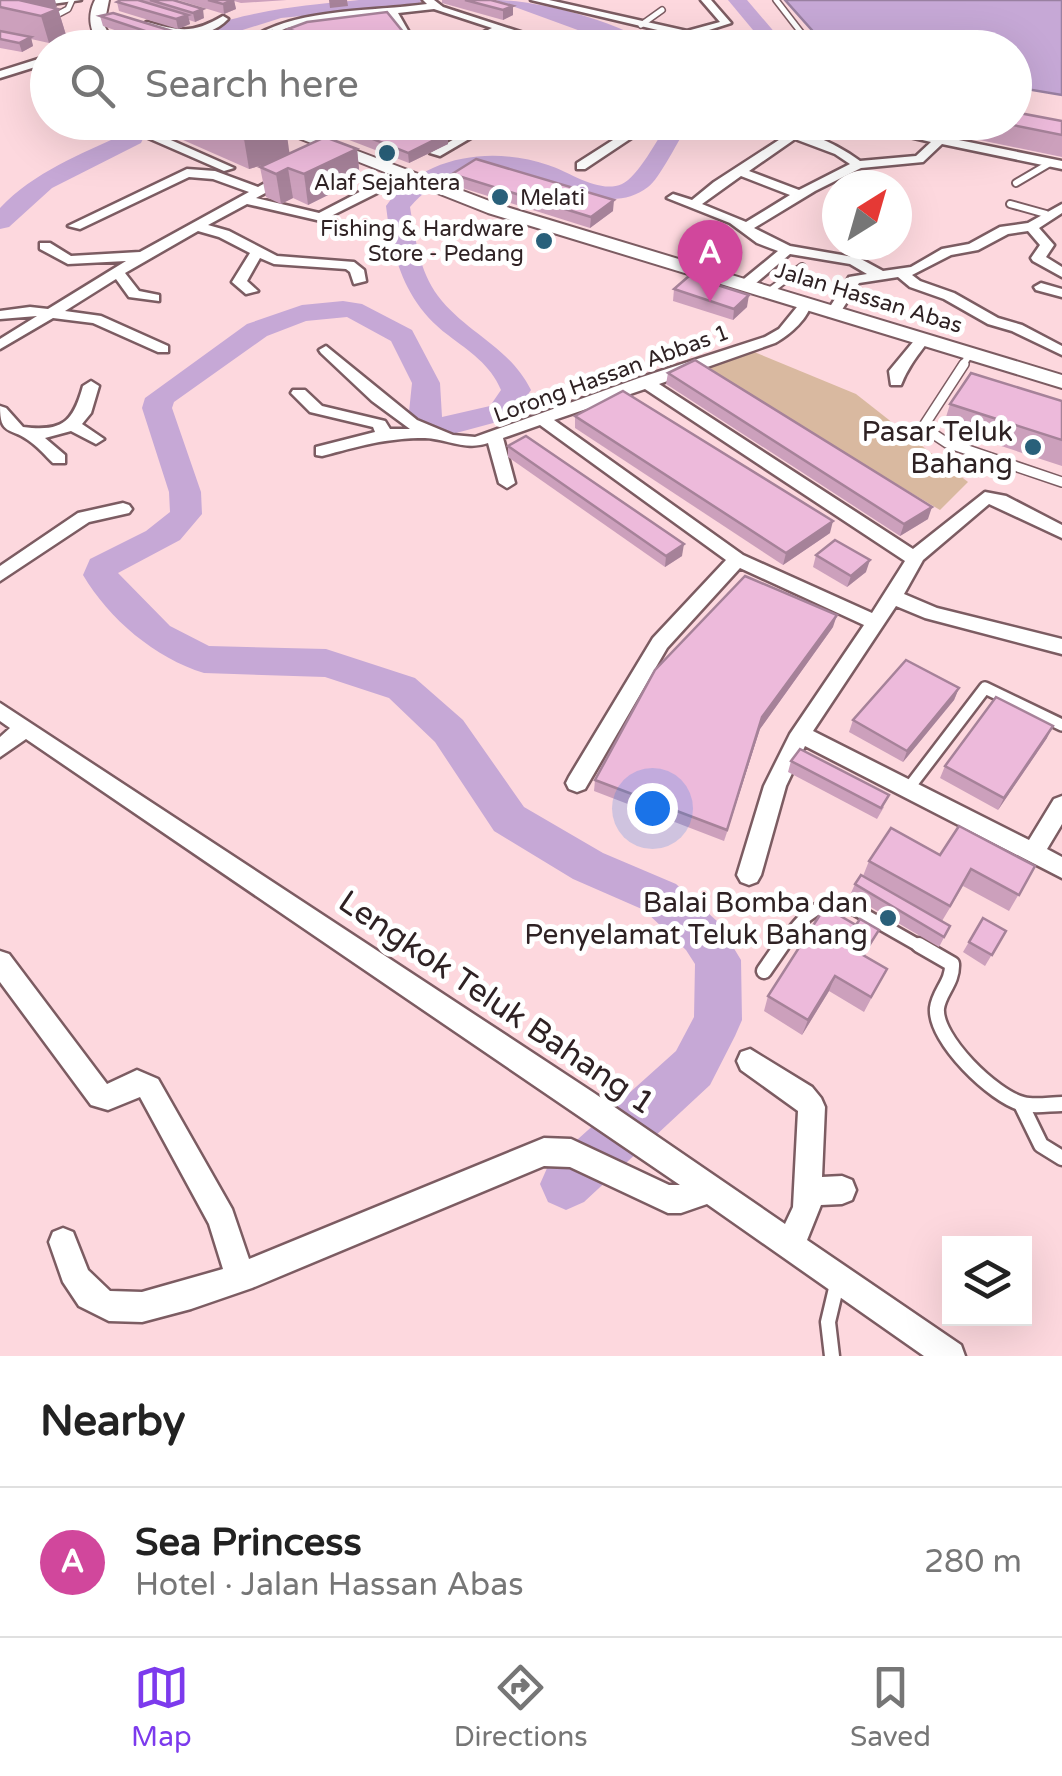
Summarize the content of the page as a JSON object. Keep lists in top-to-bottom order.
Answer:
{
  "streets": {
    "main road": ["Jalan Hassan Abas"],
    "street": ["Lorong Hassan Abbas 1", "Lengkok Teluk Bahang 1"]
  },
  "crossings": [
    ["Jalan Hassan Abas", "Lorong Hassan Abbas 1"]
  ],
  "places": [
    "Alaf Sejahtera",
    "Melati",
    "Fishing & Hardware Store - Pedang",
    "Pasar Teluk Bahang",
    "Balai Bomba dan Penyelamat Teluk Bahang"
  ],
  "north": "top right",
  "page": {
    "search": "Search here",
    "pins": "A",
    "heading": "Nearby",
    "list": [
      {
        "mark": "A",
        "name": "Sea Princess",
        "note": "Hotel · Jalan Hassan Abas",
        "value": "280 m"
      }
    ],
    "nav": ["Map", "Directions", "Saved"]
  }
}
